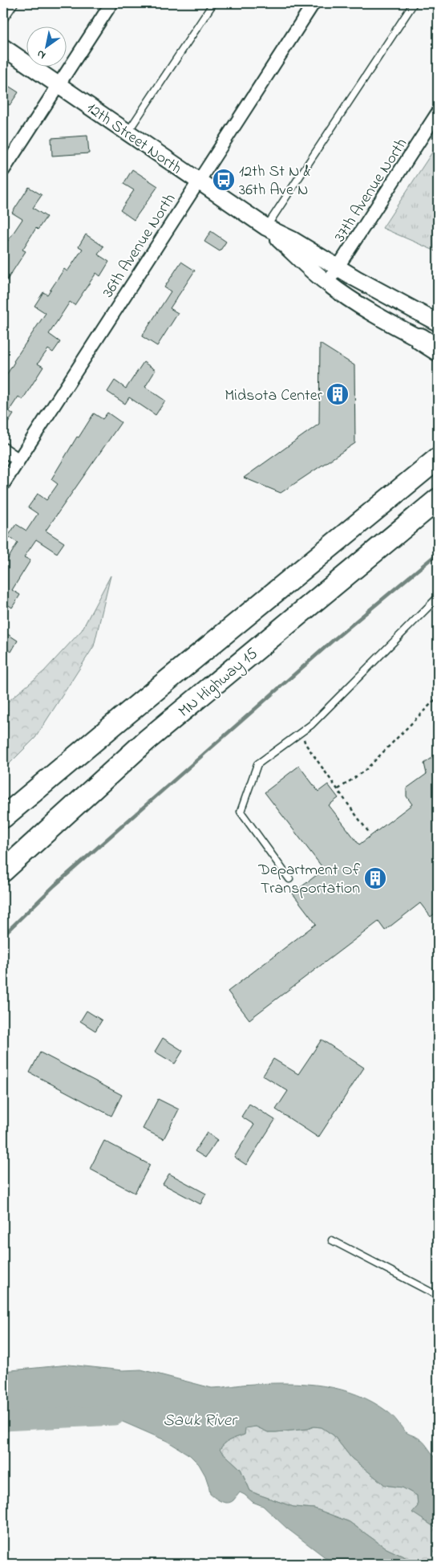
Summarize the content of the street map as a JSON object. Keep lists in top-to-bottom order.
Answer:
{
  "streets": {
    "highway": ["MN Highway 15"],
    "street": ["12th Street North", "37th Avenue North", "36th Avenue North"]
  },
  "crossings": [
    ["12th Street North", "37th Avenue North"],
    ["12th Street North", "36th Avenue North"]
  ],
  "water": ["Sauk River"],
  "places": {
    "bus stop": ["12th St N & 36th Ave N"],
    "building": ["Midsota Center", "Department Of Transportation"]
  },
  "north": "bottom left"
}
